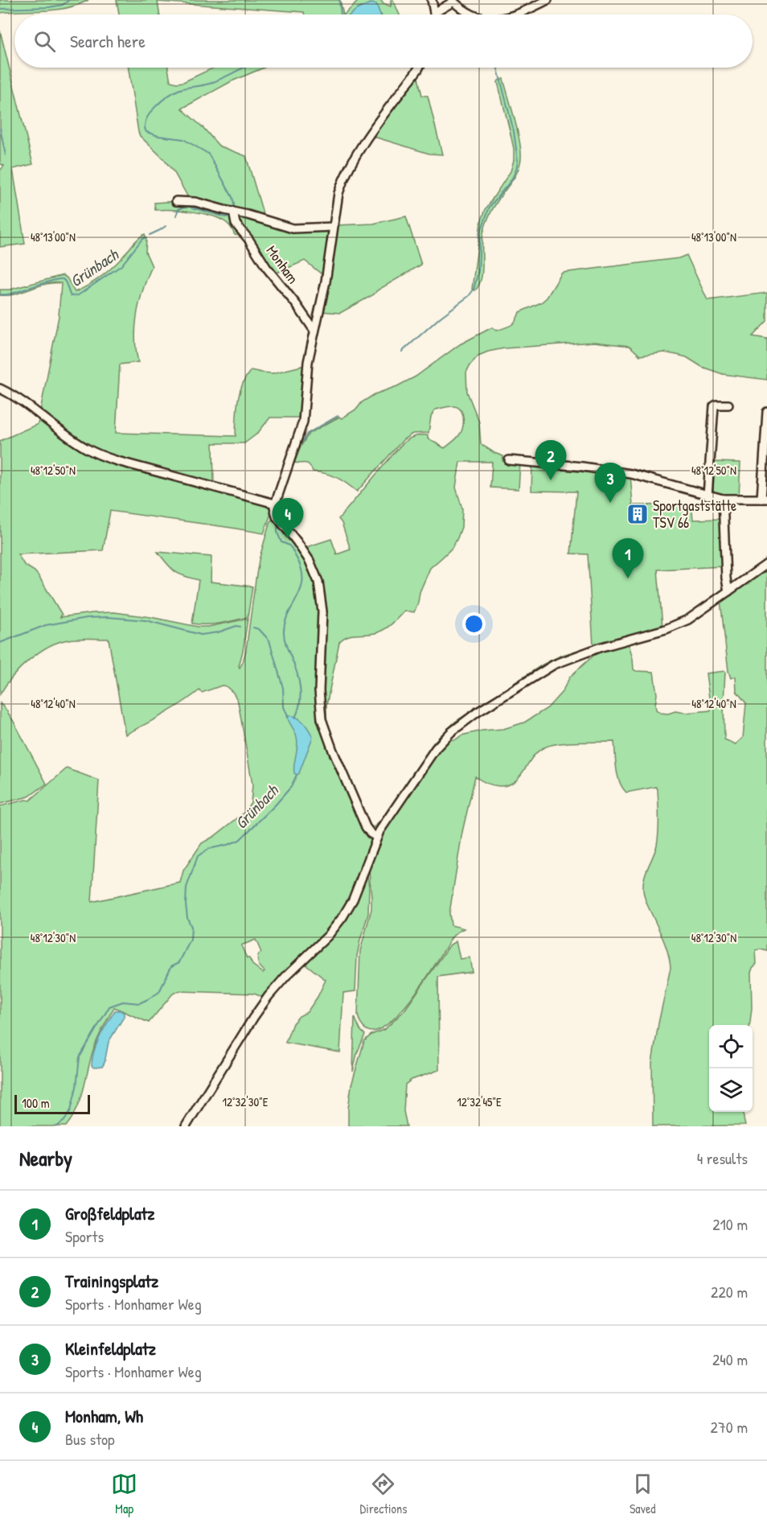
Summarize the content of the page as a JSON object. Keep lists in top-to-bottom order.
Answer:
{
  "streets": {
    "street": ["Monham"]
  },
  "water": ["Grünbach"],
  "places": {
    "building": ["Sportgaststätte TSV 66"]
  },
  "scale_bar": "100 m",
  "page": {
    "search": "Search here",
    "pins": [
      "2",
      "3",
      "4",
      "1"
    ],
    "scale": "100 m",
    "heading": ["Nearby", "4 results"],
    "list": [
      {
        "mark": "1",
        "name": "Großfeldplatz",
        "note": "Sports",
        "value": "210 m"
      },
      {
        "mark": "2",
        "name": "Trainingsplatz",
        "note": "Sports · Monhamer Weg",
        "value": "220 m"
      },
      {
        "mark": "3",
        "name": "Kleinfeldplatz",
        "note": "Sports · Monhamer Weg",
        "value": "240 m"
      },
      {
        "mark": "4",
        "name": "Monham, Wh",
        "note": "Bus stop",
        "value": "270 m"
      }
    ],
    "nav": ["Map", "Directions", "Saved"]
  },
  "coordinates": [
    "48°13'00\"N",
    "48°12'50\"N",
    "48°12'40\"N",
    "48°12'30\"N",
    "12°32'30\"E",
    "12°32'45\"E"
  ]
}
